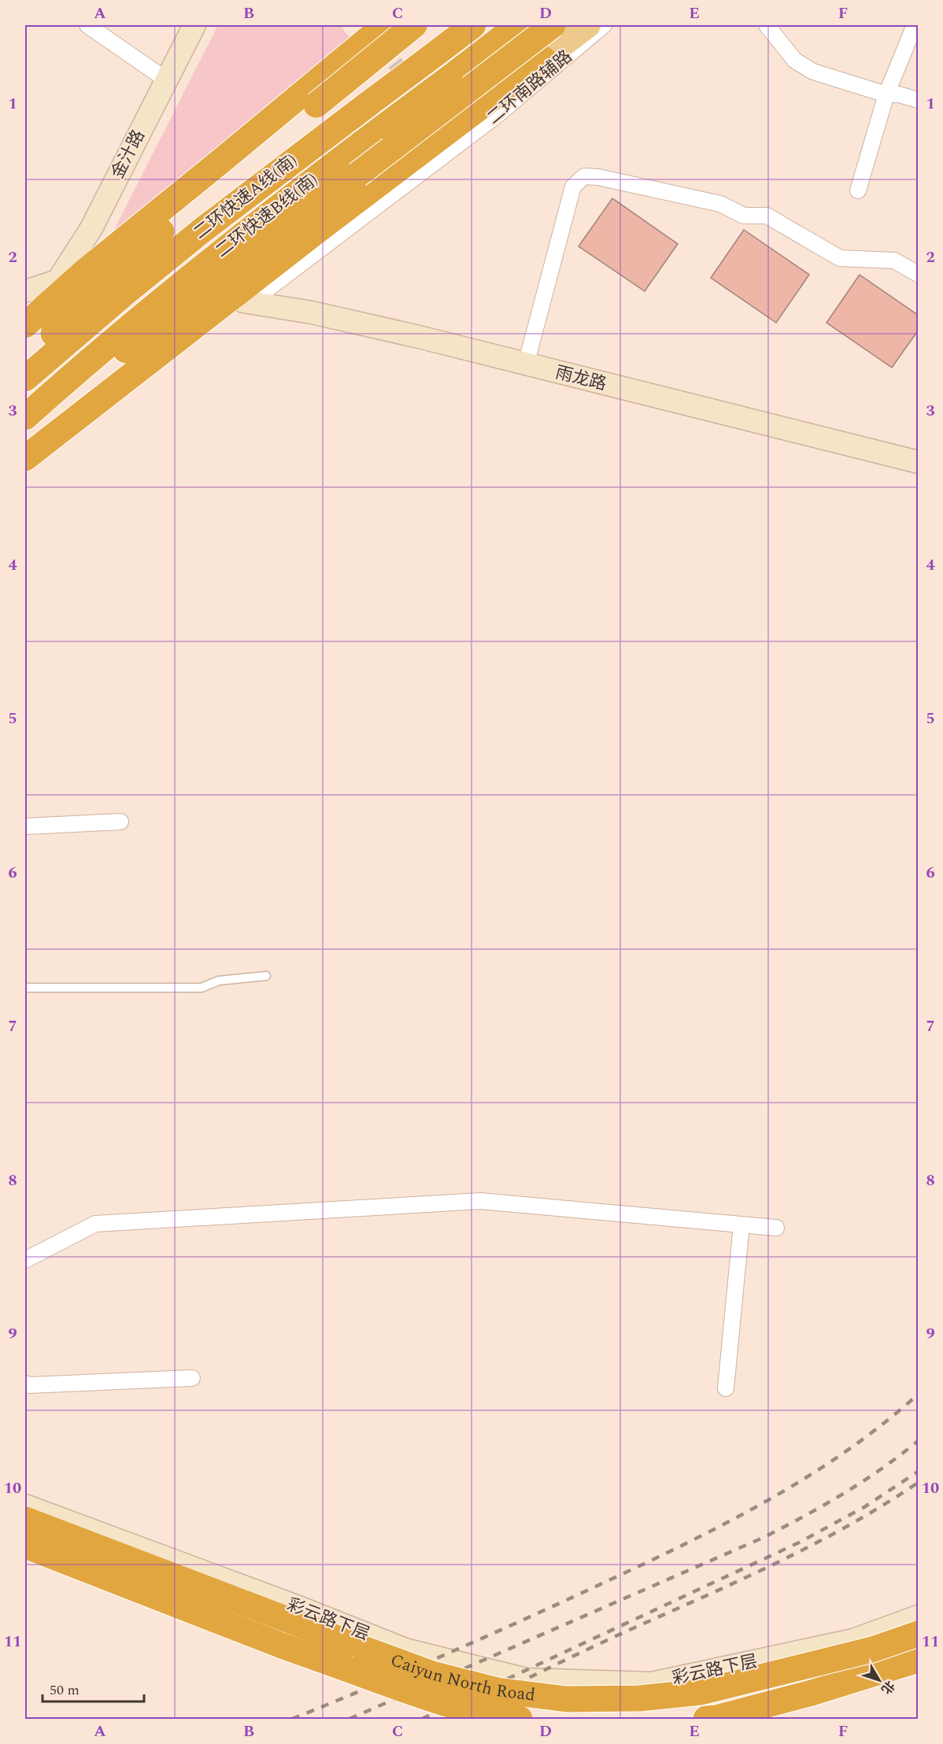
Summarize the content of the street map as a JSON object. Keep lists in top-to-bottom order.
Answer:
{
  "streets": {
    "highway": ["二环快速A线(南)", "二环快速B线(南)", "Caiyun North Road"],
    "street": [
      "二环南路辅路",
      "金汁路",
      "雨龙路",
      "彩云路下层"
    ]
  },
  "crossings": [
    ["二环南路辅路", "雨龙路"]
  ],
  "scale_bar": "50 m",
  "north": "bottom right",
  "grid": {
    "columns": [
      "A",
      "B",
      "C",
      "D",
      "E",
      "F"
    ],
    "rows": [
      "1",
      "2",
      "3",
      "4",
      "5",
      "6",
      "7",
      "8",
      "9",
      "10",
      "11"
    ]
  }
}
